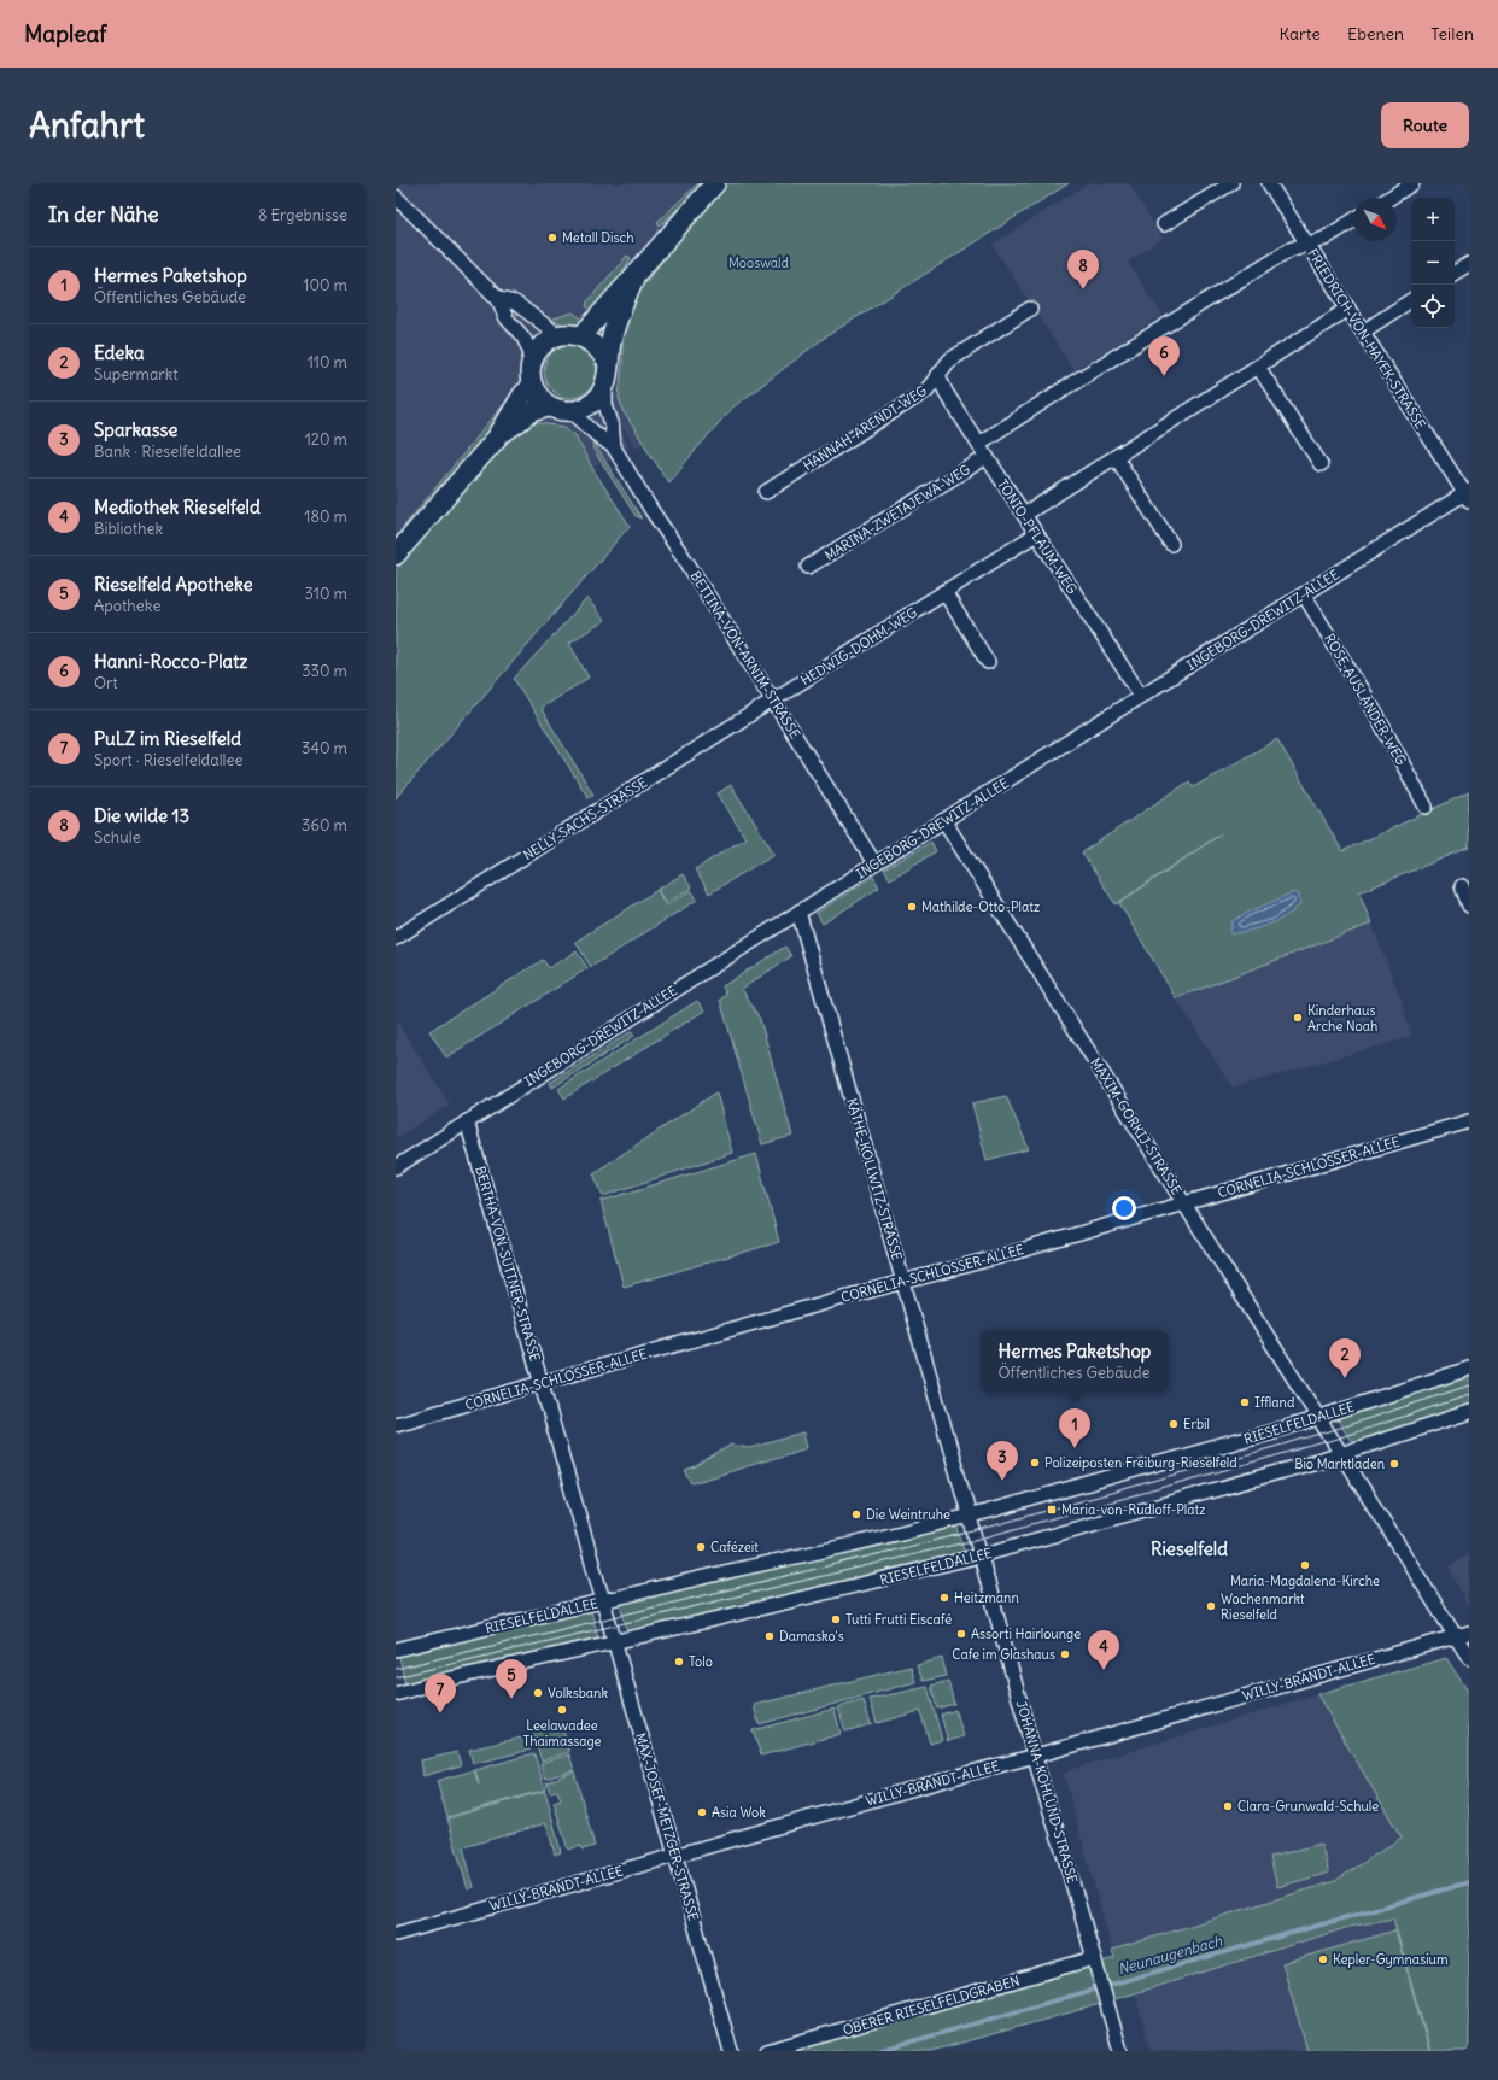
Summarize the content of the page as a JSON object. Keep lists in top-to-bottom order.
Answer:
{
  "streets": {
    "street": [
      "FRIEDRICH-VON-HAYEK-STRASSE",
      "HANNAH-ARENDT-WEG",
      "MARINA-ZWETAJEWA-WEG",
      "TONIO-PFLAUM-WEG",
      "INGEBORG-DREWITZ-ALLEE",
      "HEDWIG-DOHM-WEG",
      "BETTINA-VON-ARNIM-STRASSE",
      "ROSE-AUSLÄNDER-WEG",
      "NELLY-SACHS-STRASSE",
      "MAXIM-GORKIJ-STRASSE",
      "CORNELIA-SCHLOSSER-ALLEE",
      "KÄTHE-KOLLWITZ-STRASSE",
      "BERTHA-VON-SUTTNER-STRASSE",
      "RIESELFELDALLEE",
      "WILLY-BRANDT-ALLEE",
      "JOHANNA-KOHLUND-STRASSE",
      "MAX-JOSEF-METZGER-STRASSE",
      "OBERER RIESELFELDGRABEN"
    ]
  },
  "crossings": [
    ["FRIEDRICH-VON-HAYEK-STRASSE", "INGEBORG-DREWITZ-ALLEE"],
    ["HANNAH-ARENDT-WEG", "TONIO-PFLAUM-WEG"],
    ["MARINA-ZWETAJEWA-WEG", "TONIO-PFLAUM-WEG"],
    ["TONIO-PFLAUM-WEG", "INGEBORG-DREWITZ-ALLEE"],
    ["TONIO-PFLAUM-WEG", "HEDWIG-DOHM-WEG"],
    ["INGEBORG-DREWITZ-ALLEE", "BETTINA-VON-ARNIM-STRASSE"],
    ["INGEBORG-DREWITZ-ALLEE", "ROSE-AUSLÄNDER-WEG"],
    ["INGEBORG-DREWITZ-ALLEE", "MAXIM-GORKIJ-STRASSE"],
    ["INGEBORG-DREWITZ-ALLEE", "KÄTHE-KOLLWITZ-STRASSE"],
    ["INGEBORG-DREWITZ-ALLEE", "BERTHA-VON-SUTTNER-STRASSE"],
    ["HEDWIG-DOHM-WEG", "BETTINA-VON-ARNIM-STRASSE"],
    ["HEDWIG-DOHM-WEG", "NELLY-SACHS-STRASSE"],
    ["BETTINA-VON-ARNIM-STRASSE", "NELLY-SACHS-STRASSE"],
    ["MAXIM-GORKIJ-STRASSE", "CORNELIA-SCHLOSSER-ALLEE"],
    ["MAXIM-GORKIJ-STRASSE", "RIESELFELDALLEE"],
    ["MAXIM-GORKIJ-STRASSE", "WILLY-BRANDT-ALLEE"],
    ["CORNELIA-SCHLOSSER-ALLEE", "KÄTHE-KOLLWITZ-STRASSE"],
    ["CORNELIA-SCHLOSSER-ALLEE", "BERTHA-VON-SUTTNER-STRASSE"],
    ["KÄTHE-KOLLWITZ-STRASSE", "RIESELFELDALLEE"],
    ["KÄTHE-KOLLWITZ-STRASSE", "JOHANNA-KOHLUND-STRASSE"],
    ["BERTHA-VON-SUTTNER-STRASSE", "RIESELFELDALLEE"],
    ["BERTHA-VON-SUTTNER-STRASSE", "MAX-JOSEF-METZGER-STRASSE"],
    ["RIESELFELDALLEE", "JOHANNA-KOHLUND-STRASSE"],
    ["RIESELFELDALLEE", "MAX-JOSEF-METZGER-STRASSE"],
    ["WILLY-BRANDT-ALLEE", "JOHANNA-KOHLUND-STRASSE"],
    ["WILLY-BRANDT-ALLEE", "MAX-JOSEF-METZGER-STRASSE"],
    ["JOHANNA-KOHLUND-STRASSE", "OBERER RIESELFELDGRABEN"]
  ],
  "districts": ["Rieselfeld"],
  "water": ["Neunaugenbach"],
  "parks": ["Mooswald"],
  "places": {
    "other": [
      "Metall Disch",
      "Mathilde-Otto-Platz",
      "Kinderhaus Arche Noah",
      "Iffland",
      "Erbil",
      "Polizeiposten Freiburg-Rieselfeld",
      "Bio Marktladen",
      "Die Weintruhe",
      "Cafézeit",
      "Maria-Magdalena-Kirche",
      "Heitzmann",
      "Wochenmarkt Rieselfeld",
      "Tutti Frutti Eiscafé",
      "Assorti Hairlounge",
      "Damasko's",
      "Cafe im Glashaus",
      "Tolo",
      "Volksbank",
      "Leelawadee Thaimassage",
      "Clara-Grunwald-Schule",
      "Asia Wok",
      "Kepler-Gymnasium"
    ],
    "transit": ["Maria-von-Rudloff-Platz"]
  },
  "north": "bottom right",
  "page": {
    "header": "Mapleaf",
    "nav": ["Karte", "Ebenen", "Teilen"],
    "buttons": "Route",
    "title": "Anfahrt",
    "heading": ["In der Nähe", "8 Ergebnisse"],
    "map_buttons": ["+", "−"],
    "list": [
      {
        "mark": "1",
        "name": "Hermes Paketshop",
        "note": "Öffentliches Gebäude",
        "value": "100 m"
      },
      {
        "mark": "2",
        "name": "Edeka",
        "note": "Supermarkt",
        "value": "110 m"
      },
      {
        "mark": "3",
        "name": "Sparkasse",
        "note": "Bank · Rieselfeldallee",
        "value": "120 m"
      },
      {
        "mark": "4",
        "name": "Mediothek Rieselfeld",
        "note": "Bibliothek",
        "value": "180 m"
      },
      {
        "mark": "5",
        "name": "Rieselfeld Apotheke",
        "note": "Apotheke",
        "value": "310 m"
      },
      {
        "mark": "6",
        "name": "Hanni-Rocco-Platz",
        "note": "Ort",
        "value": "330 m"
      },
      {
        "mark": "7",
        "name": "PuLZ im Rieselfeld",
        "note": "Sport · Rieselfeldallee",
        "value": "340 m"
      },
      {
        "mark": "8",
        "name": "Die wilde 13",
        "note": "Schule",
        "value": "360 m"
      }
    ],
    "pins": [
      "8",
      "6",
      "2",
      "1",
      "3",
      "4",
      "5",
      "7"
    ],
    "popup": ["Hermes Paketshop", "Öffentliches Gebäude"]
  }
}
